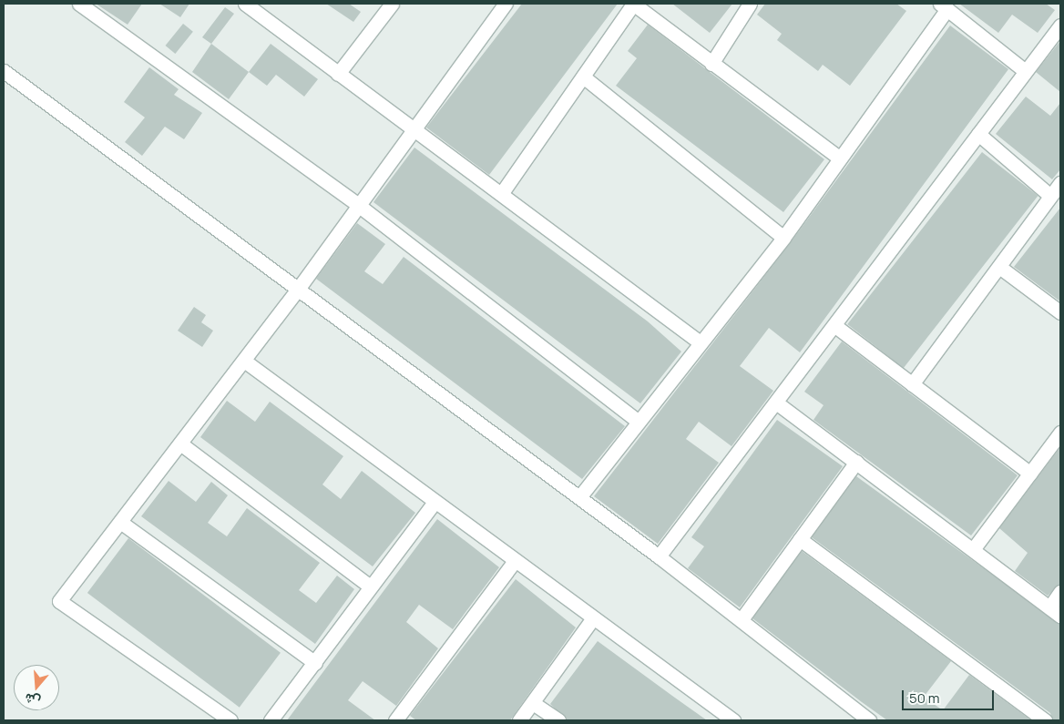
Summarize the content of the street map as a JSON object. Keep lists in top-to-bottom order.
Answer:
{
  "scale_bar": "50 m",
  "north": "bottom"
}
